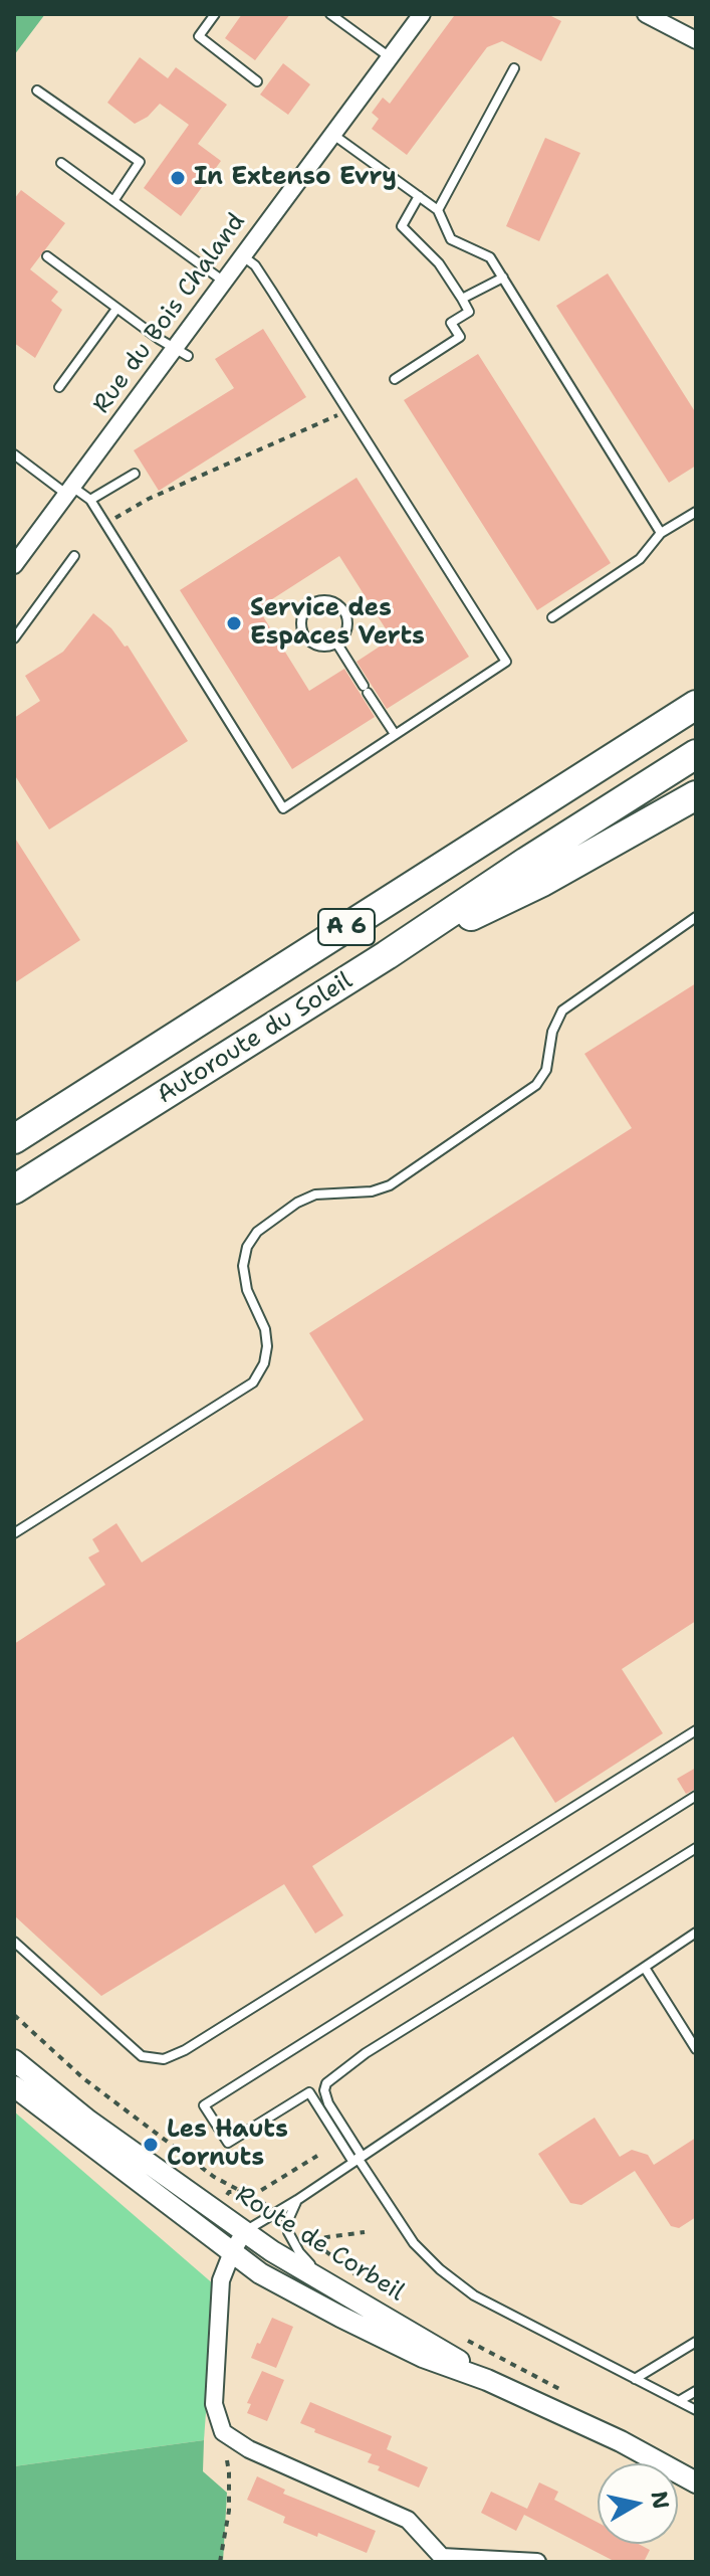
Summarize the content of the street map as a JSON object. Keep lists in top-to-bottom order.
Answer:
{
  "streets": {
    "highway": ["A 6", "Autoroute du Soleil"],
    "street": ["Rue du Bois Chaland", "Route de Corbeil"]
  },
  "places": ["In Extenso Evry", "Service des Espaces Verts", "Les Hauts Cornuts"],
  "north": "right"
}
